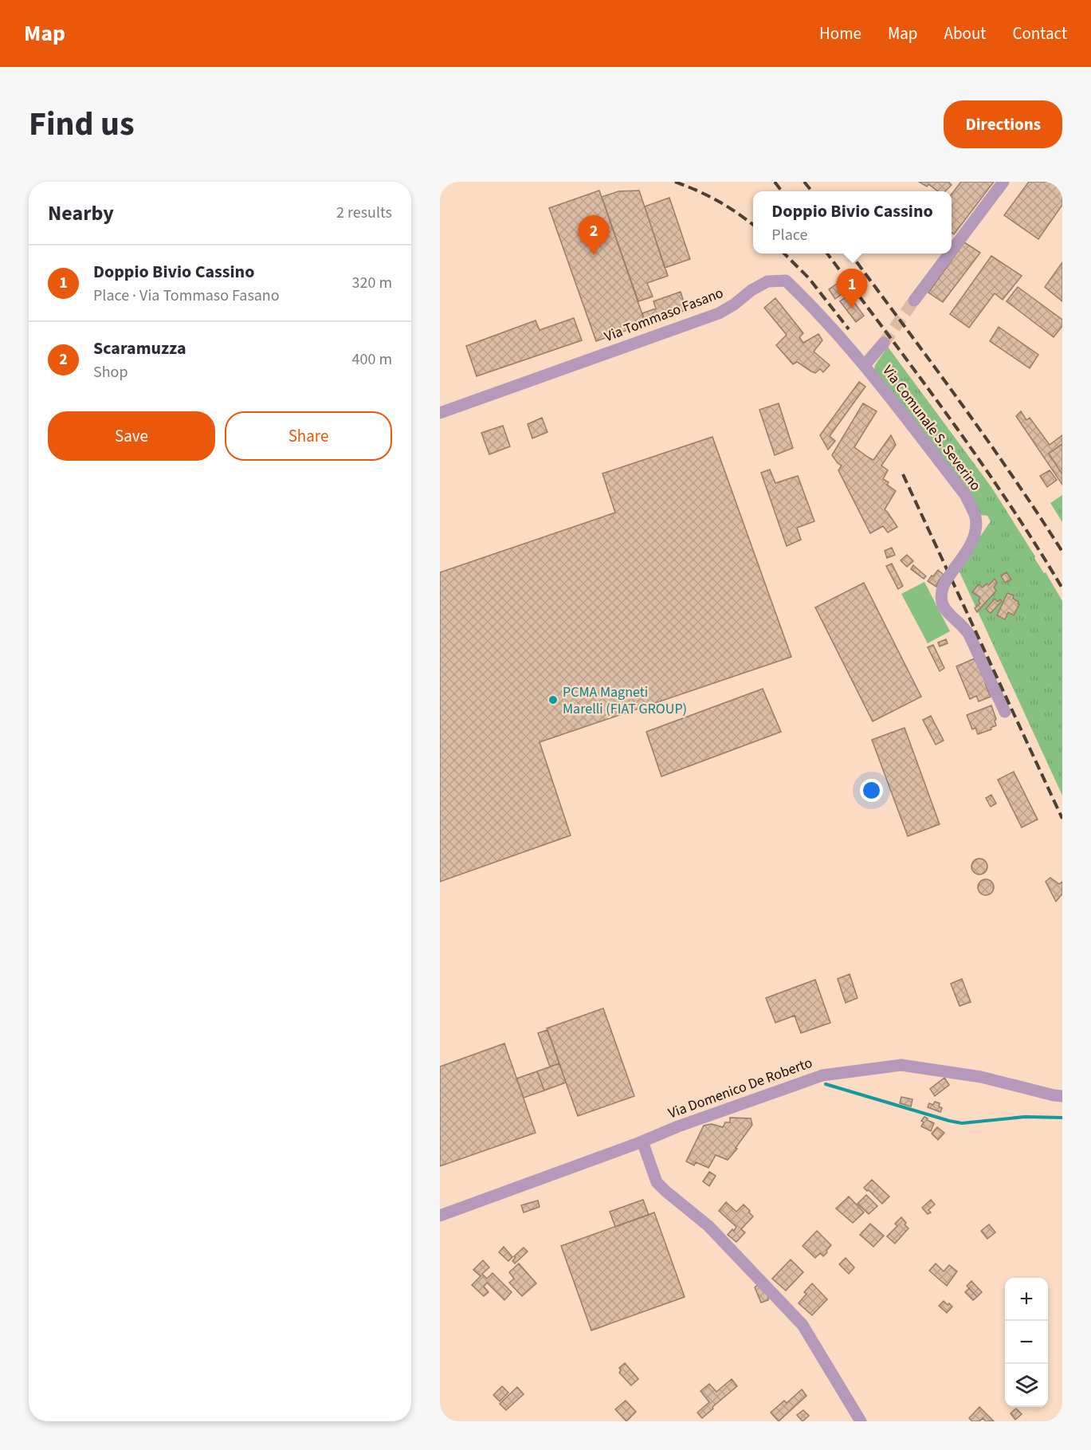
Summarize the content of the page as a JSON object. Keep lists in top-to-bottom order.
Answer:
{
  "streets": {
    "street": ["Via Tommaso Fasano", "Via Comunale S. Severino", "Via Domenico De Roberto"]
  },
  "crossings": [
    ["Via Tommaso Fasano", "Via Comunale S. Severino"]
  ],
  "places": ["PCMA Magneti Marelli (FIAT GROUP)"],
  "page": {
    "header": "Map",
    "nav": [
      "Home",
      "Map",
      "About",
      "Contact"
    ],
    "title": "Find us",
    "buttons": [
      "Directions",
      ["Save", "Share"]
    ],
    "heading": ["Nearby", "2 results"],
    "popup": ["Doppio Bivio Cassino", "Place"],
    "pins": ["2", "1"],
    "list": [
      {
        "mark": "1",
        "name": "Doppio Bivio Cassino",
        "note": "Place · Via Tommaso Fasano",
        "value": "320 m"
      },
      {
        "mark": "2",
        "name": "Scaramuzza",
        "note": "Shop",
        "value": "400 m"
      }
    ],
    "map_buttons": ["+", "−"]
  }
}
